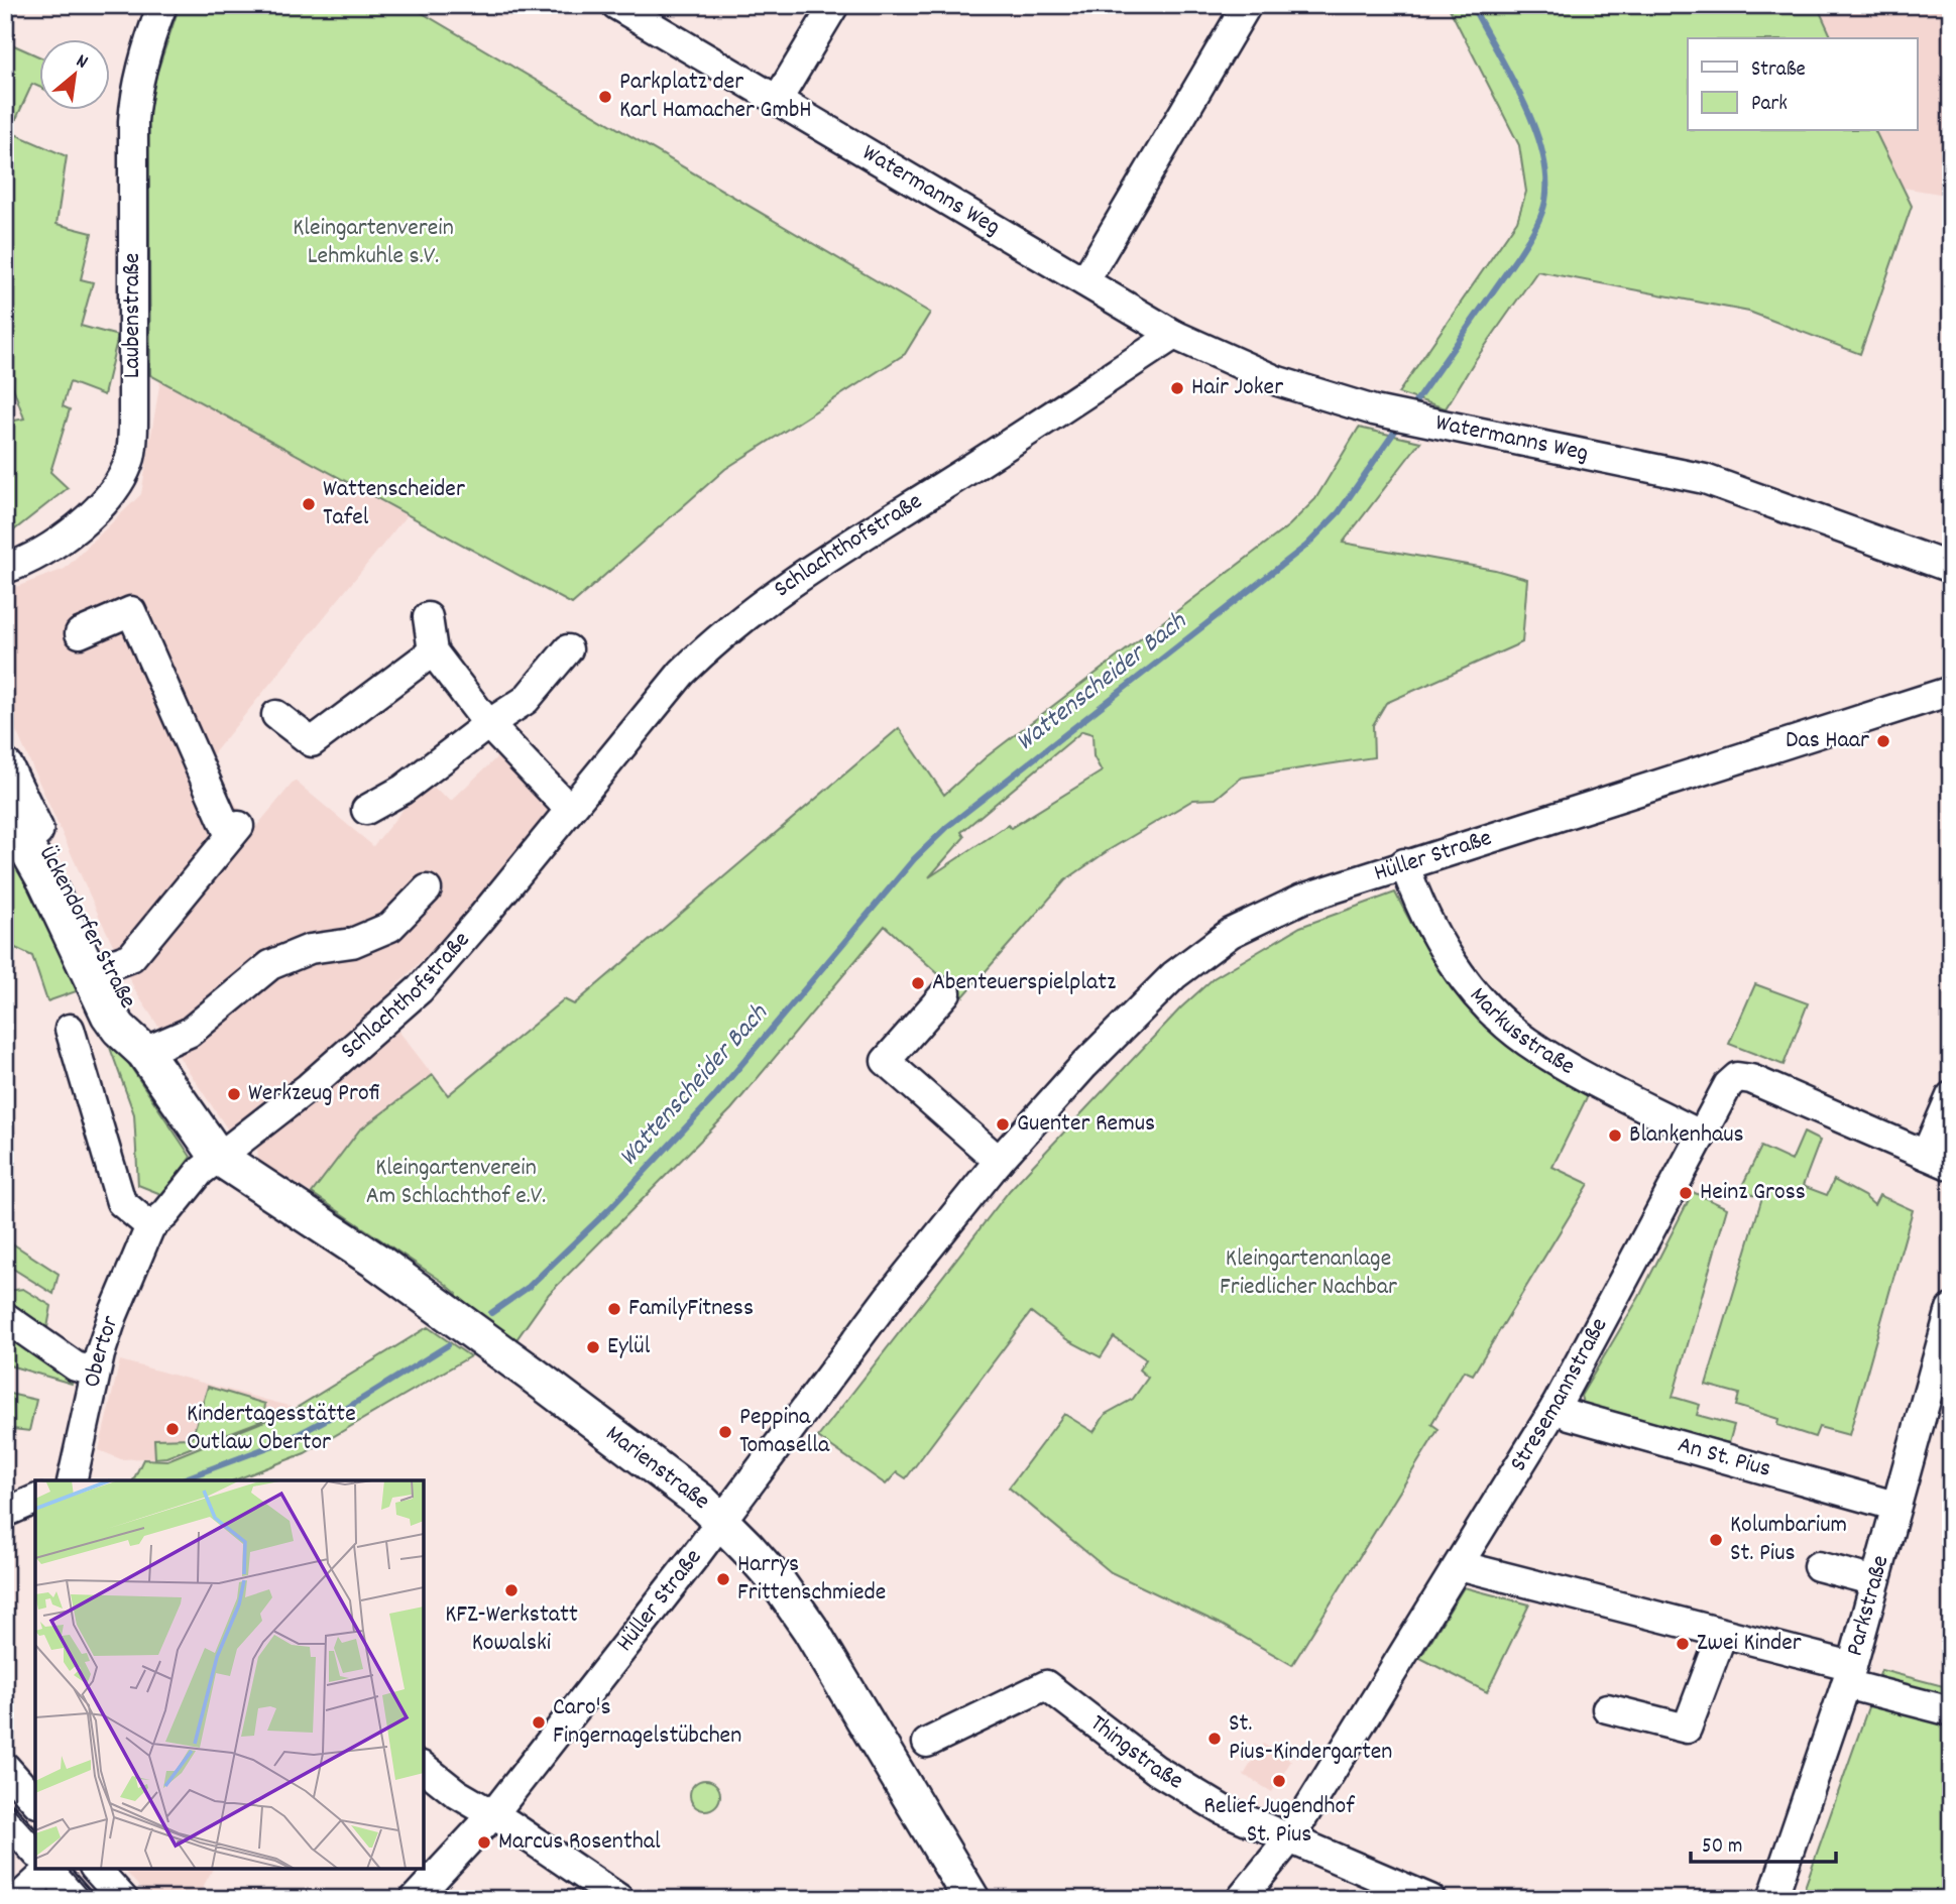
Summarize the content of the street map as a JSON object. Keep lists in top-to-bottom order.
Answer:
{
  "streets": {
    "main road": ["Ückendorfer Straße", "Marienstraße"],
    "street": [
      "Watermanns Weg",
      "Laubenstraße",
      "Schlachthofstraße",
      "Hüller Straße",
      "Markusstraße",
      "Obertor",
      "Stresemannstraße",
      "An St. Pius",
      "Parkstraße",
      "Thingstraße"
    ]
  },
  "crossings": [
    ["Watermanns Weg", "Schlachthofstraße"],
    ["Schlachthofstraße", "Ückendorfer Straße"],
    ["Schlachthofstraße", "Obertor"],
    ["Schlachthofstraße", "Marienstraße"],
    ["Hüller Straße", "Markusstraße"],
    ["Hüller Straße", "Marienstraße"],
    ["Ückendorfer Straße", "Obertor"],
    ["Ückendorfer Straße", "Marienstraße"],
    ["Markusstraße", "Stresemannstraße"],
    ["Obertor", "Marienstraße"],
    ["Stresemannstraße", "An St. Pius"],
    ["Stresemannstraße", "Thingstraße"],
    ["An St. Pius", "Parkstraße"]
  ],
  "water": ["Wattenscheider Bach"],
  "parks": ["Kleingartenverein Lehmkuhle s.V.", "Kleingartenverein Am Schlachthof e.V.", "Kleingartenanlage Friedlicher Nachbar"],
  "places": [
    "Parkplatz der Karl Hamacher GmbH",
    "Hair Joker",
    "Wattenscheider Tafel",
    "Das Haar",
    "Abenteuerspielplatz",
    "Werkzeug Profi",
    "Guenter Remus",
    "Blankenhaus",
    "Heinz Gross",
    "FamilyFitness",
    "Eylül",
    "Kindertagesstätte Outlaw Obertor",
    "Peppina Tomasella",
    "Kolumbarium St. Pius",
    "Harrys Frittenschmiede",
    "KFZ-Werkstatt Kowalski",
    "Zwei Kinder",
    "Caro's Fingernagelstübchen",
    "St. Pius-Kindergarten",
    "Relief Jugendhof St. Pius",
    "Marcus Rosenthal"
  ],
  "legend": ["Straße", "Park"],
  "scale_bar": "50 m",
  "north": "top right"
}
